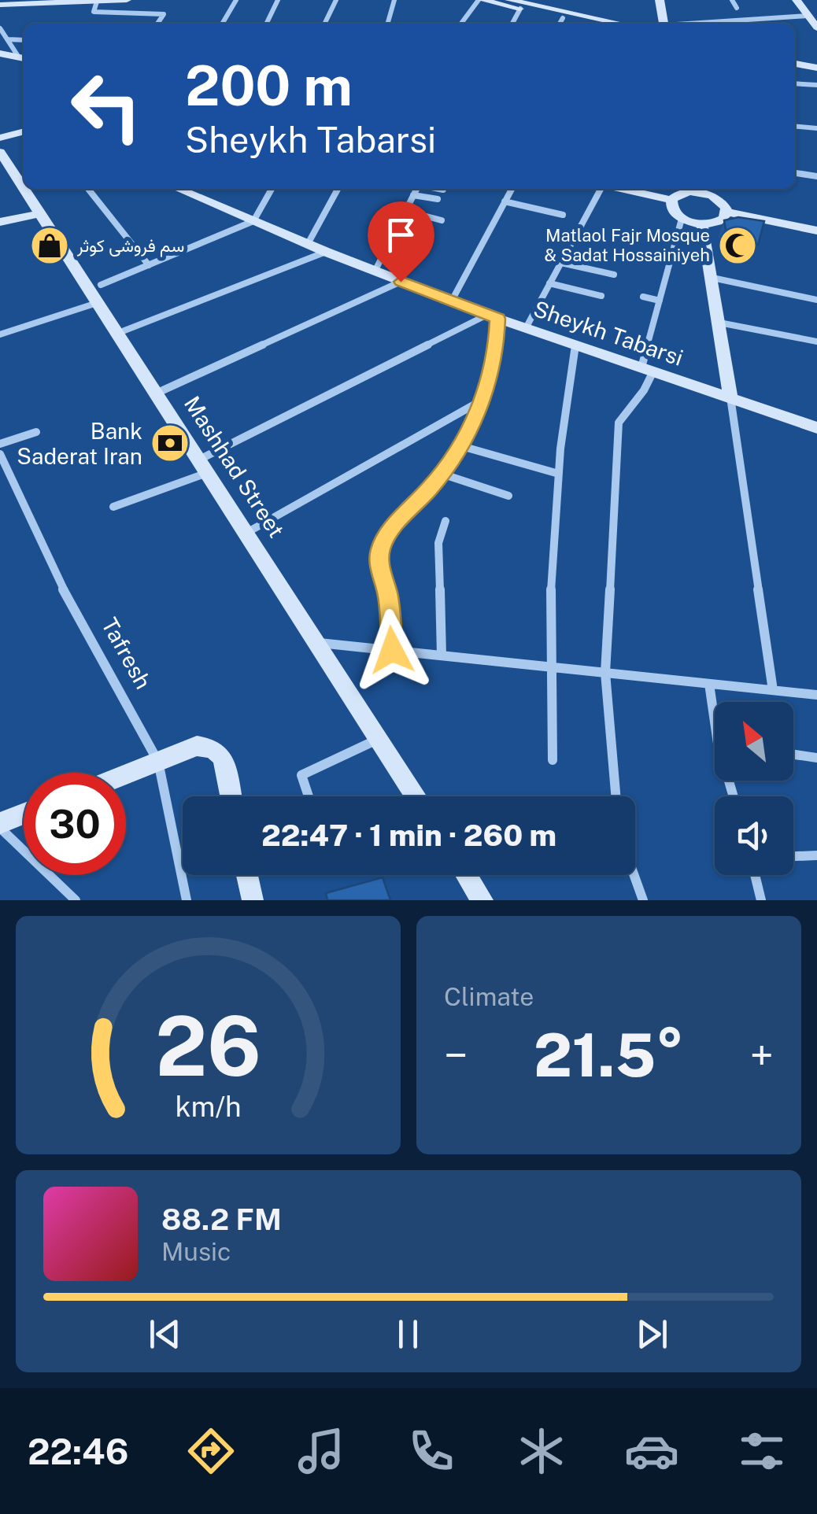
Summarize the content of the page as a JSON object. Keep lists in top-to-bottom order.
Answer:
{
  "streets": {
    "street": ["Sheykh Tabarsi", "Mashhad Street", "Tafresh"]
  },
  "places": {
    "shop": ["سم فروشی کوثر"],
    "mosque": ["Matlaol Fajr Mosque & Sadat Hossainiyeh"],
    "bank": ["Bank Saderat Iran"]
  },
  "north": "top left",
  "page": {
    "turn": ["200 m", "Sheykh Tabarsi"],
    "limit": "30",
    "trip": "22:47 · 1 min · 260 m",
    "tile": "Climate",
    "heat": ["−", "21.5°", "+"],
    "song": ["88.2 FM", "Music"],
    "tabs": "22:46",
    "gauge": ["26", "km/h"]
  }
}
